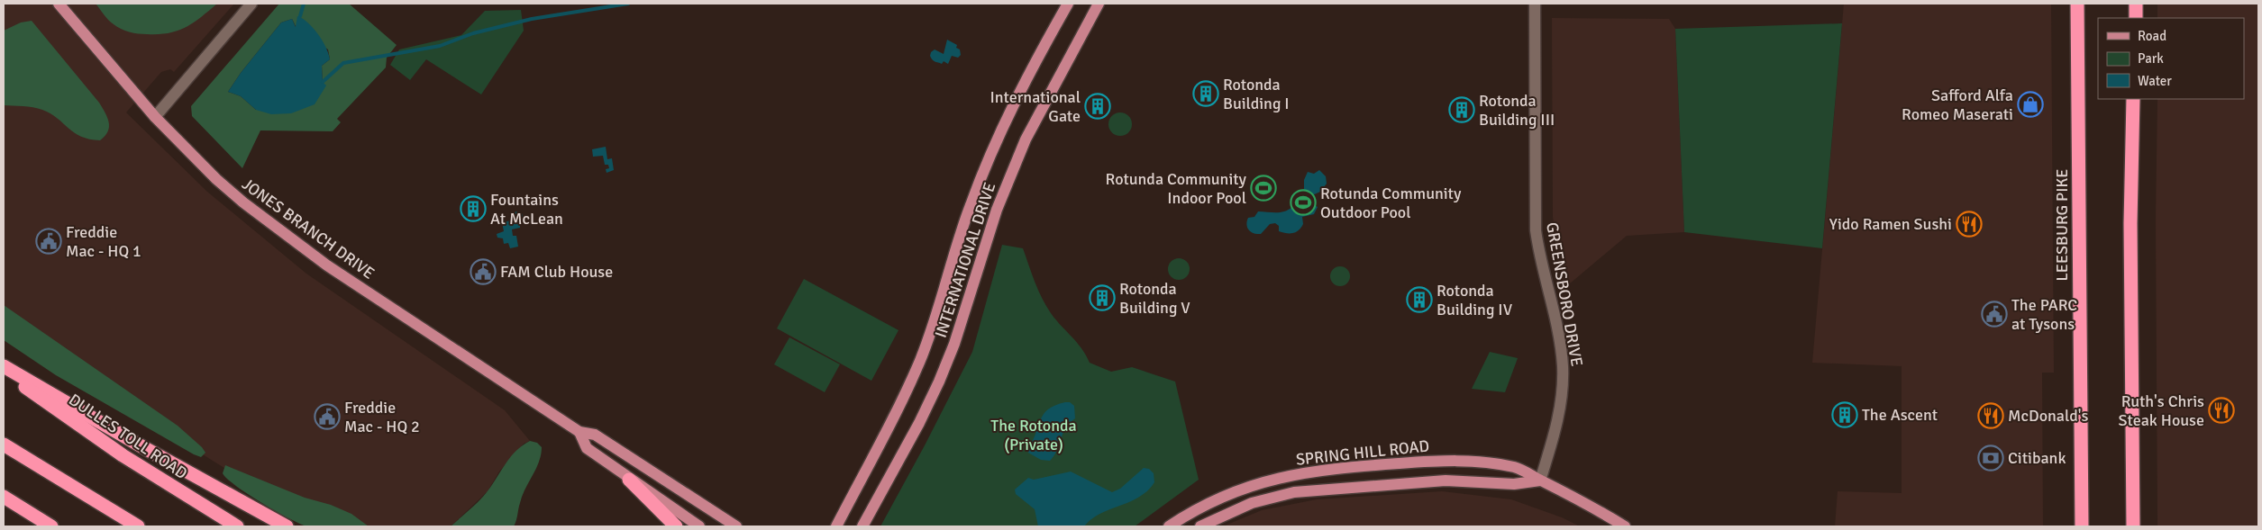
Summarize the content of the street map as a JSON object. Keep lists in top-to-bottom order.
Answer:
{
  "streets": {
    "highway": ["LEESBURG PIKE", "DULLES TOLL ROAD"],
    "main road": ["JONES BRANCH DRIVE", "INTERNATIONAL DRIVE", "SPRING HILL ROAD"],
    "street": ["GREENSBORO DRIVE"]
  },
  "crossings": [
    ["GREENSBORO DRIVE", "SPRING HILL ROAD"]
  ],
  "parks": ["The Rotonda (Private)"],
  "places": {
    "building": [
      "Rotonda Building I",
      "International Gate",
      "Rotonda Building III",
      "Fountains At McLean",
      "Rotonda Building V",
      "Rotonda Building IV",
      "The Ascent"
    ],
    "shop": ["Safford Alfa Romeo Maserati"],
    "sports": ["Rotunda Community Indoor Pool", "Rotunda Community Outdoor Pool"],
    "restaurant": ["Yido Ramen Sushi", "Ruth's Chris Steak House", "McDonald's"],
    "public building": [
      "Freddie Mac - HQ 1",
      "FAM Club House",
      "The PARC at Tysons",
      "Freddie Mac - HQ 2"
    ],
    "bank": ["Citibank"]
  },
  "legend": ["Road", "Park", "Water"]
}
